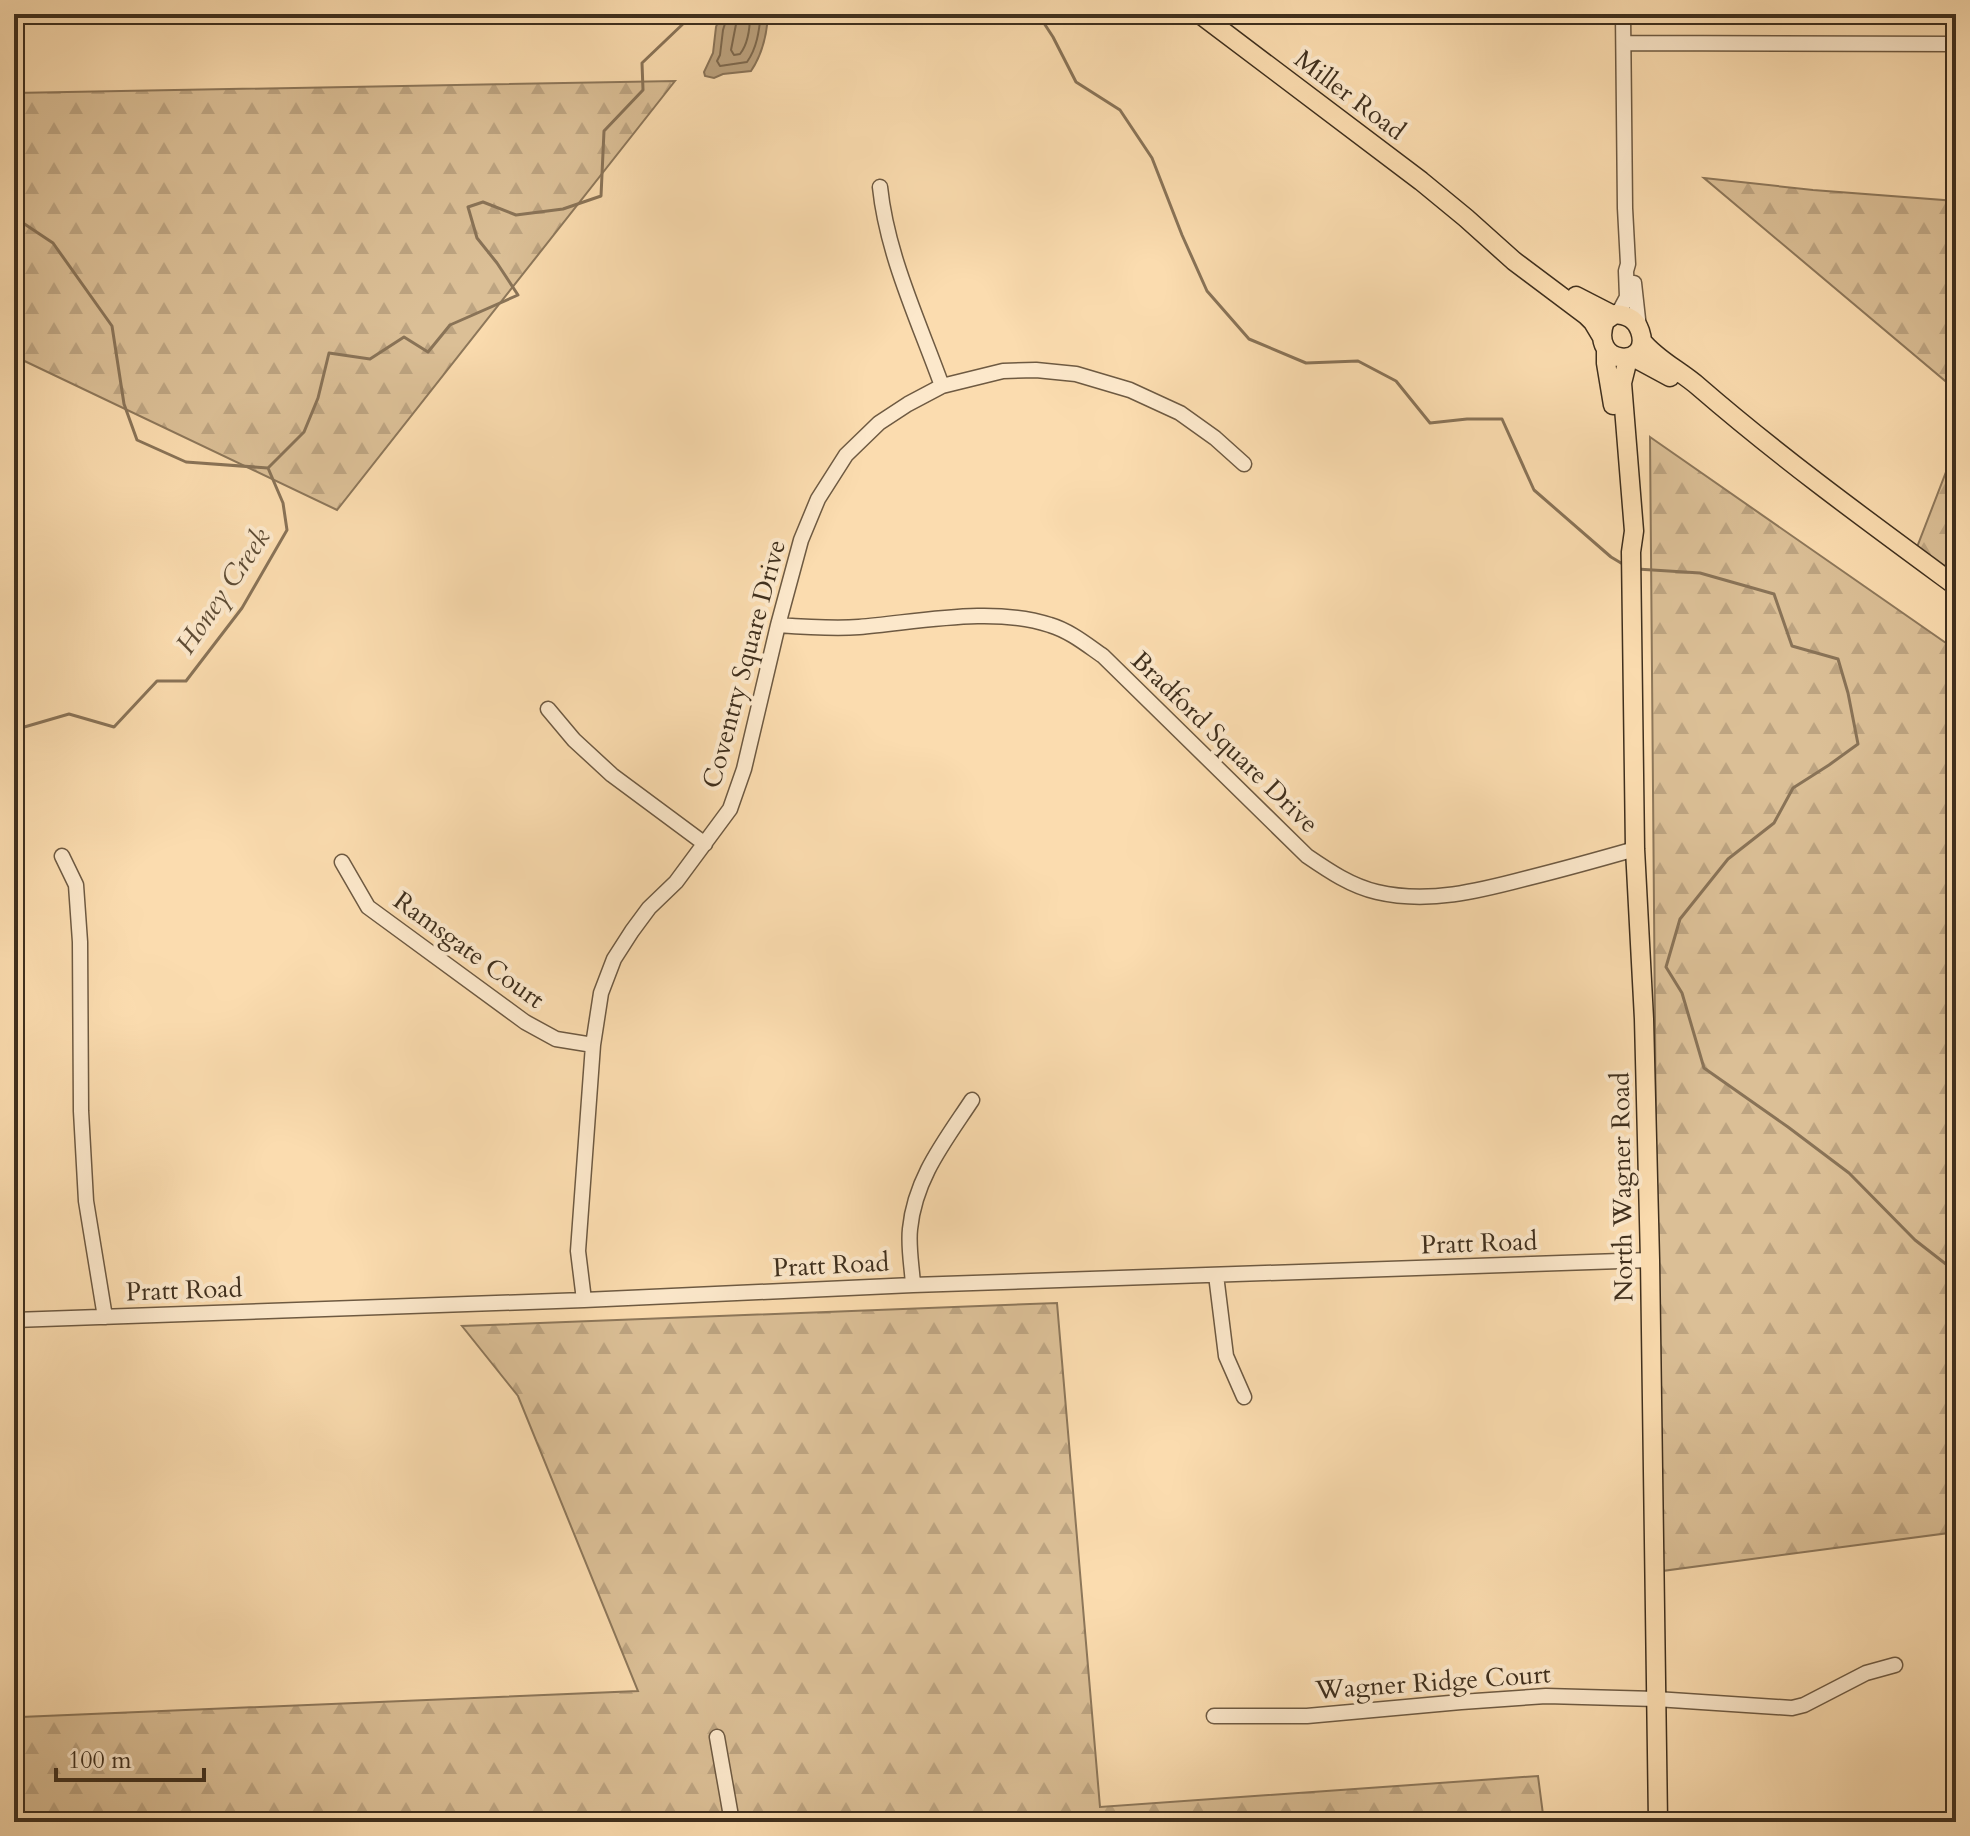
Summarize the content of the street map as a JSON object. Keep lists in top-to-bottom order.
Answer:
{
  "streets": {
    "main road": ["Miller Road", "North Wagner Road"],
    "street": [
      "Coventry Square Drive",
      "Bradford Square Drive",
      "Ramsgate Court",
      "Pratt Road",
      "Wagner Ridge Court"
    ]
  },
  "crossings": [
    ["Miller Road", "North Wagner Road"],
    ["Coventry Square Drive", "Bradford Square Drive"],
    ["Coventry Square Drive", "Ramsgate Court"],
    ["Coventry Square Drive", "Pratt Road"],
    ["Bradford Square Drive", "North Wagner Road"],
    ["North Wagner Road", "Pratt Road"],
    ["North Wagner Road", "Wagner Ridge Court"]
  ],
  "water": ["Honey Creek"],
  "scale_bar": "100 m"
}
